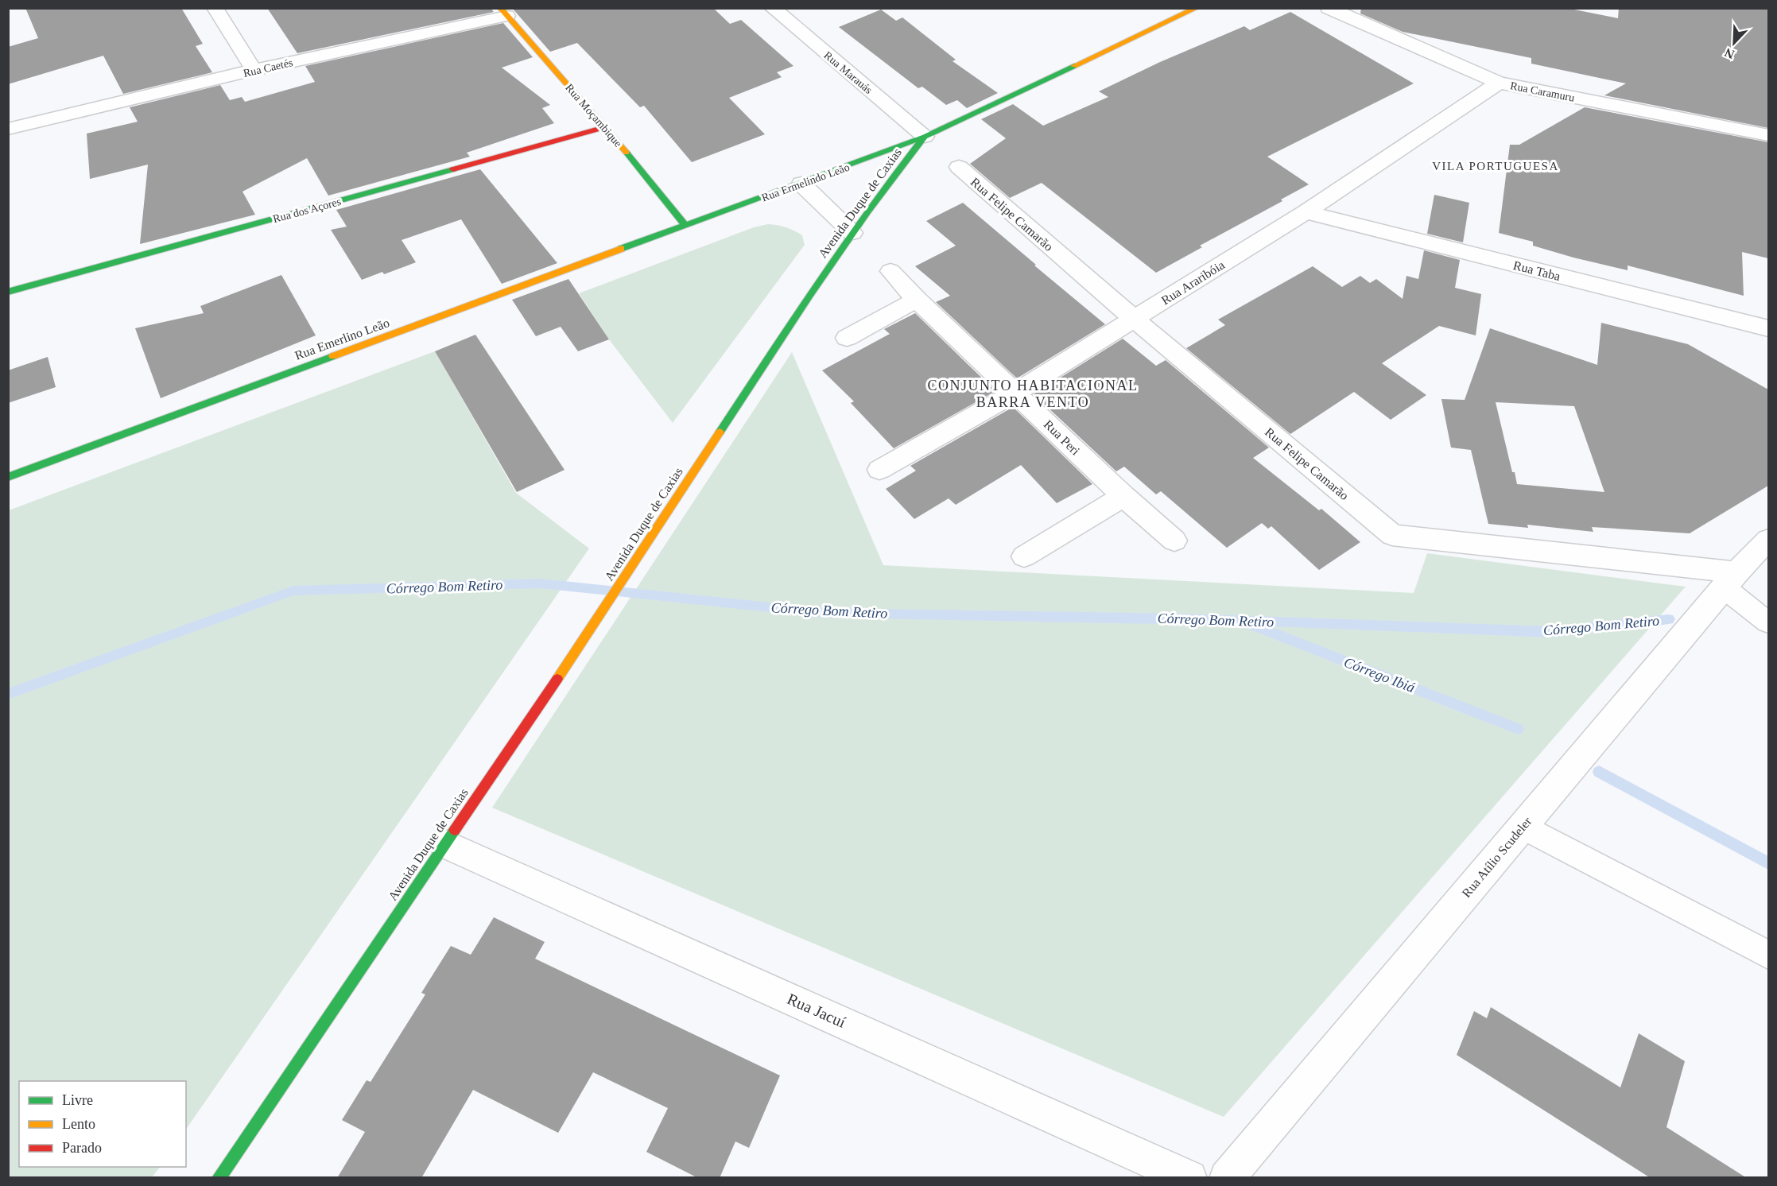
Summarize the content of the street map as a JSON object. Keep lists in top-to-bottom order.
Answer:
{
  "streets": {
    "street": [
      "Rua Caetés",
      "Rua Marauás",
      "Rua Caramuru",
      "Rua Moçambique",
      "Rua Ermelindo Leão",
      "Avenida Duque de Caxias",
      "Rua dos Açores",
      "Rua Felipe Camarão",
      "Rua Taba",
      "Rua Araribóia",
      "Rua Emerlino Leão",
      "Rua Peri",
      "Rua Atílio Scudeler",
      "Rua Jacuí"
    ]
  },
  "crossings": [
    ["Rua Caetés", "Rua Moçambique"],
    ["Rua Marauás", "Rua Ermelindo Leão"],
    ["Rua Marauás", "Avenida Duque de Caxias"],
    ["Rua Caramuru", "Rua Araribóia"],
    ["Rua Moçambique", "Rua Ermelindo Leão"],
    ["Rua Moçambique", "Rua dos Açores"],
    ["Rua Moçambique", "Rua Emerlino Leão"],
    ["Rua Ermelindo Leão", "Avenida Duque de Caxias"],
    ["Rua Ermelindo Leão", "Rua Emerlino Leão"],
    ["Avenida Duque de Caxias", "Rua Jacuí"],
    ["Rua Felipe Camarão", "Rua Araribóia"],
    ["Rua Felipe Camarão", "Rua Atílio Scudeler"],
    ["Rua Taba", "Rua Araribóia"],
    ["Rua Araribóia", "Rua Peri"]
  ],
  "districts": ["VILA PORTUGUESA", "CONJUNTO HABITACIONAL BARRA VENTO"],
  "water": ["Córrego Bom Retiro", "Córrego Ibiá"],
  "legend": ["Livre", "Lento", "Parado"],
  "north": "bottom left"
}
